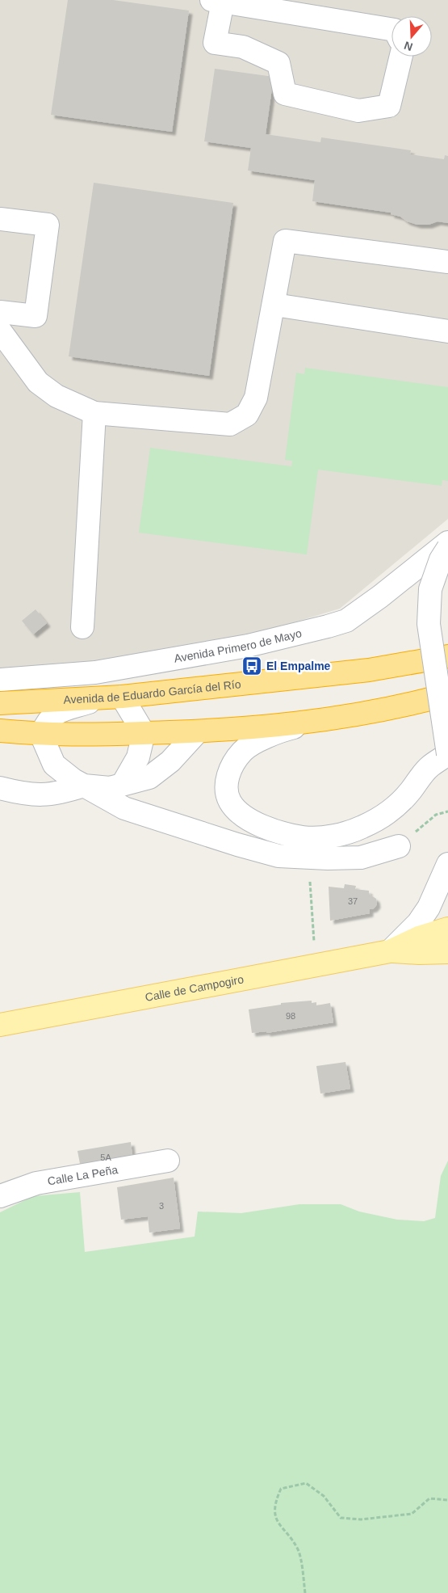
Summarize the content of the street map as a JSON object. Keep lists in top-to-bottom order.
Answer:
{
  "streets": {
    "highway": ["Avenida de Eduardo García del Río"],
    "main road": ["Calle de Campogiro"],
    "street": ["Avenida Primero de Mayo", "Calle La Peña"]
  },
  "places": {
    "bus stop": ["El Empalme"]
  },
  "house_numbers": [
    "37",
    "98",
    "5A",
    "3"
  ],
  "north": "bottom"
}
